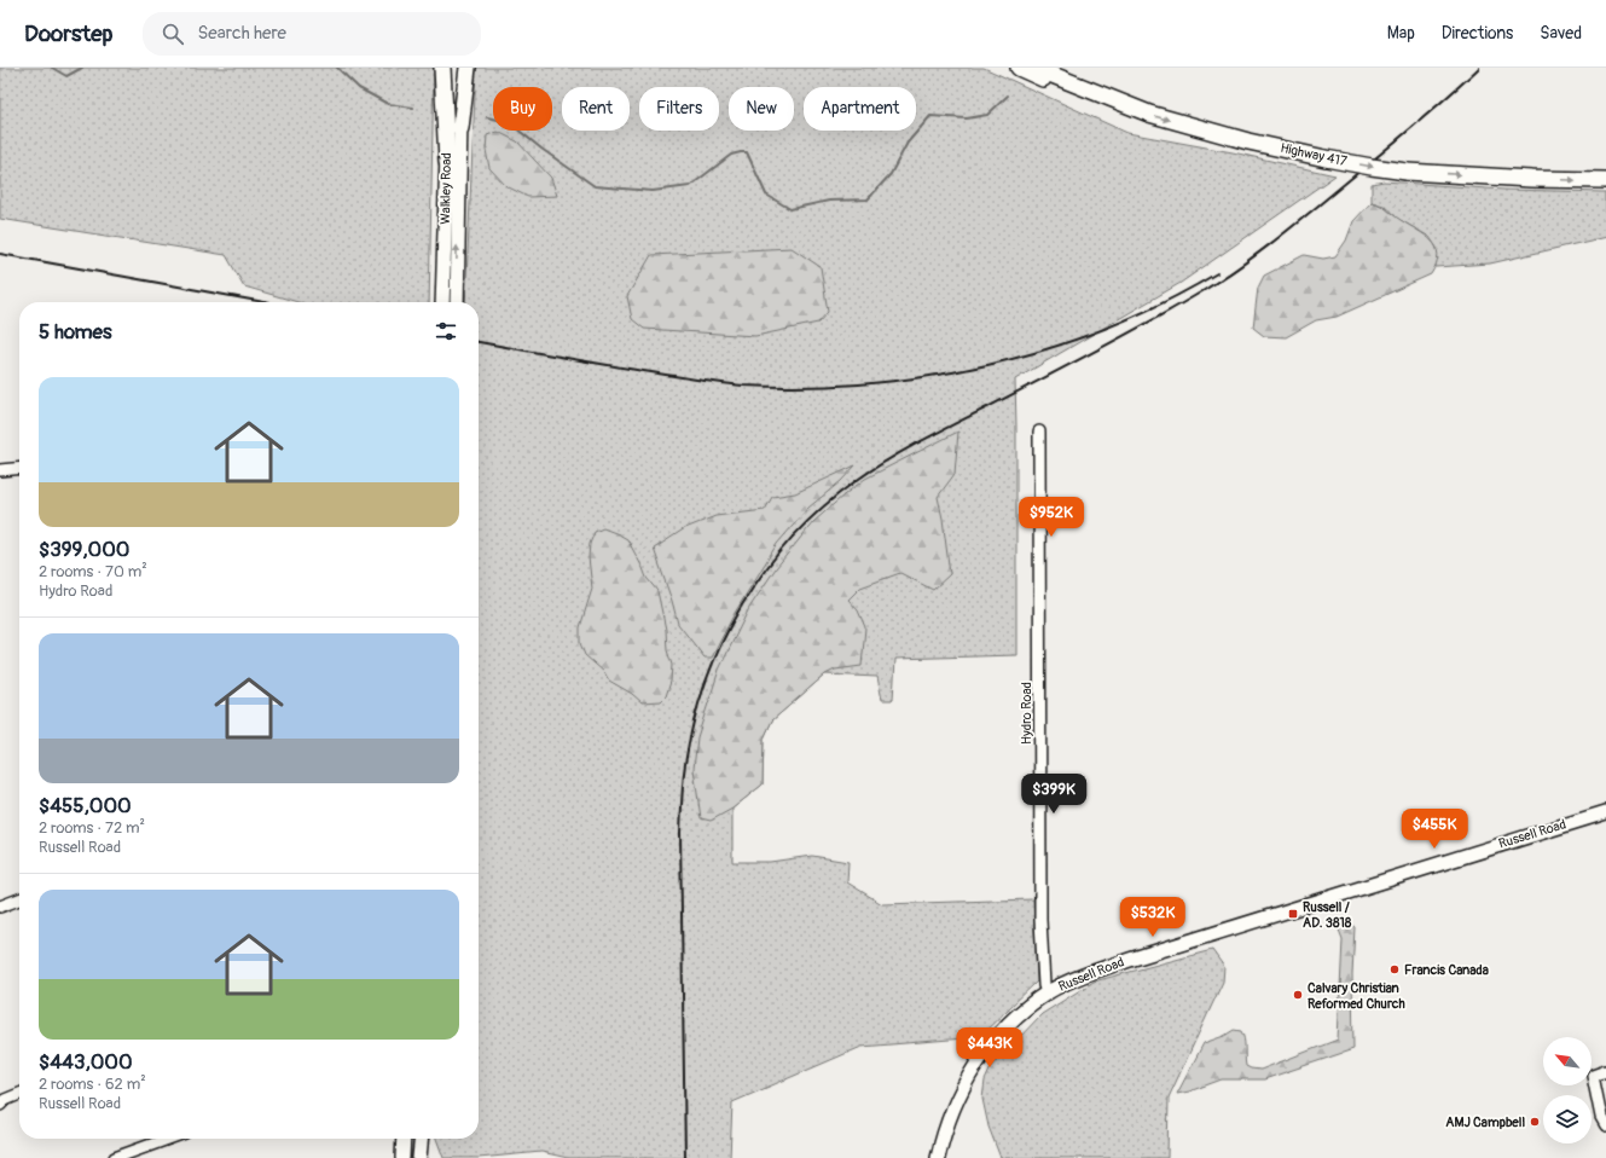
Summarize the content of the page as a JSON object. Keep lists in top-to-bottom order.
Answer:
{
  "streets": {
    "highway": ["Highway 417"],
    "main road": ["Walkley Road", "Russell Road"],
    "street": ["Hydro Road"]
  },
  "crossings": [
    ["Hydro Road", "Russell Road"]
  ],
  "one_way": ["Highway 417"],
  "places": {
    "transit": ["Russell / AD. 3818"],
    "other": ["Francis Canada", "Calvary Christian Reformed Church", "AMJ Campbell"]
  },
  "north": "top left",
  "page": {
    "header": "Doorstep",
    "search": "Search here",
    "nav": ["Map", "Directions", "Saved"],
    "chip": [
      "Buy",
      "Rent",
      "Filters",
      "New",
      "Apartment"
    ],
    "heading": "5 homes",
    "list": [
      {
        "name": "$399,000",
        "note": "2 rooms · 70 m² · Hydro Road"
      },
      {
        "name": "$455,000",
        "note": "2 rooms · 72 m² · Russell Road"
      },
      {
        "name": "$443,000",
        "note": "2 rooms · 62 m² · Russell Road"
      }
    ],
    "price": [
      "$952K",
      "$399K",
      "$455K",
      "$532K",
      "$443K"
    ]
  }
}
